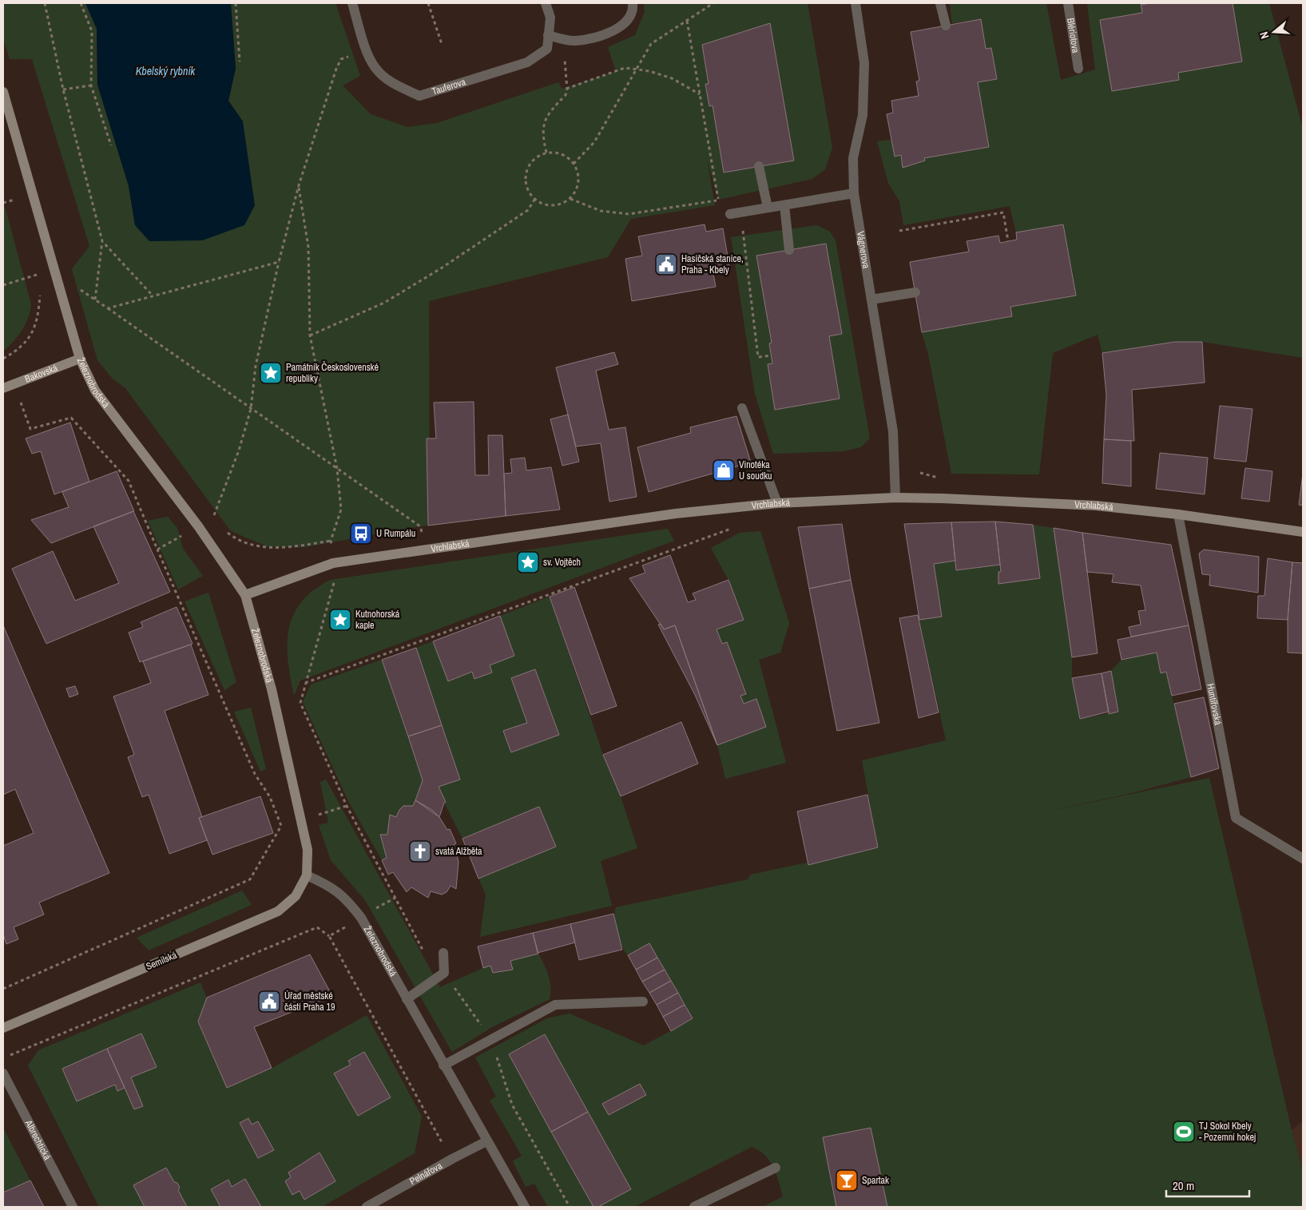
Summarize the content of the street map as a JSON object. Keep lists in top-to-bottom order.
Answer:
{
  "streets": {
    "street": [
      "Blériotova",
      "Tauferova",
      "Vágnerova",
      "Bakovská",
      "Železnobrodská",
      "Vrchlabská",
      "Huntířovská",
      "Semilská",
      "Albrechtická",
      "Pelnářova"
    ]
  },
  "crossings": [
    ["Vágnerova", "Vrchlabská"],
    ["Bakovská", "Železnobrodská"],
    ["Železnobrodská", "Vrchlabská"],
    ["Železnobrodská", "Semilská"],
    ["Železnobrodská", "Pelnářova"],
    ["Vrchlabská", "Huntířovská"]
  ],
  "water": ["Kbelský rybník"],
  "places": {
    "public building": ["Hasičská stanice, Praha - Kbely", "Úřad městské části Praha 19"],
    "place": ["Památník Československé republiky", "sv. Vojtěch", "Kutnohorská kaple"],
    "shop": ["Vinotéka U soudku"],
    "bus stop": ["U Rumpálu"],
    "church": ["svatá Alžběta"],
    "sports": ["TJ Sokol Kbely - Pozemní hokej"],
    "bar": ["Spartak"]
  },
  "scale_bar": "20 m",
  "north": "left"
}
